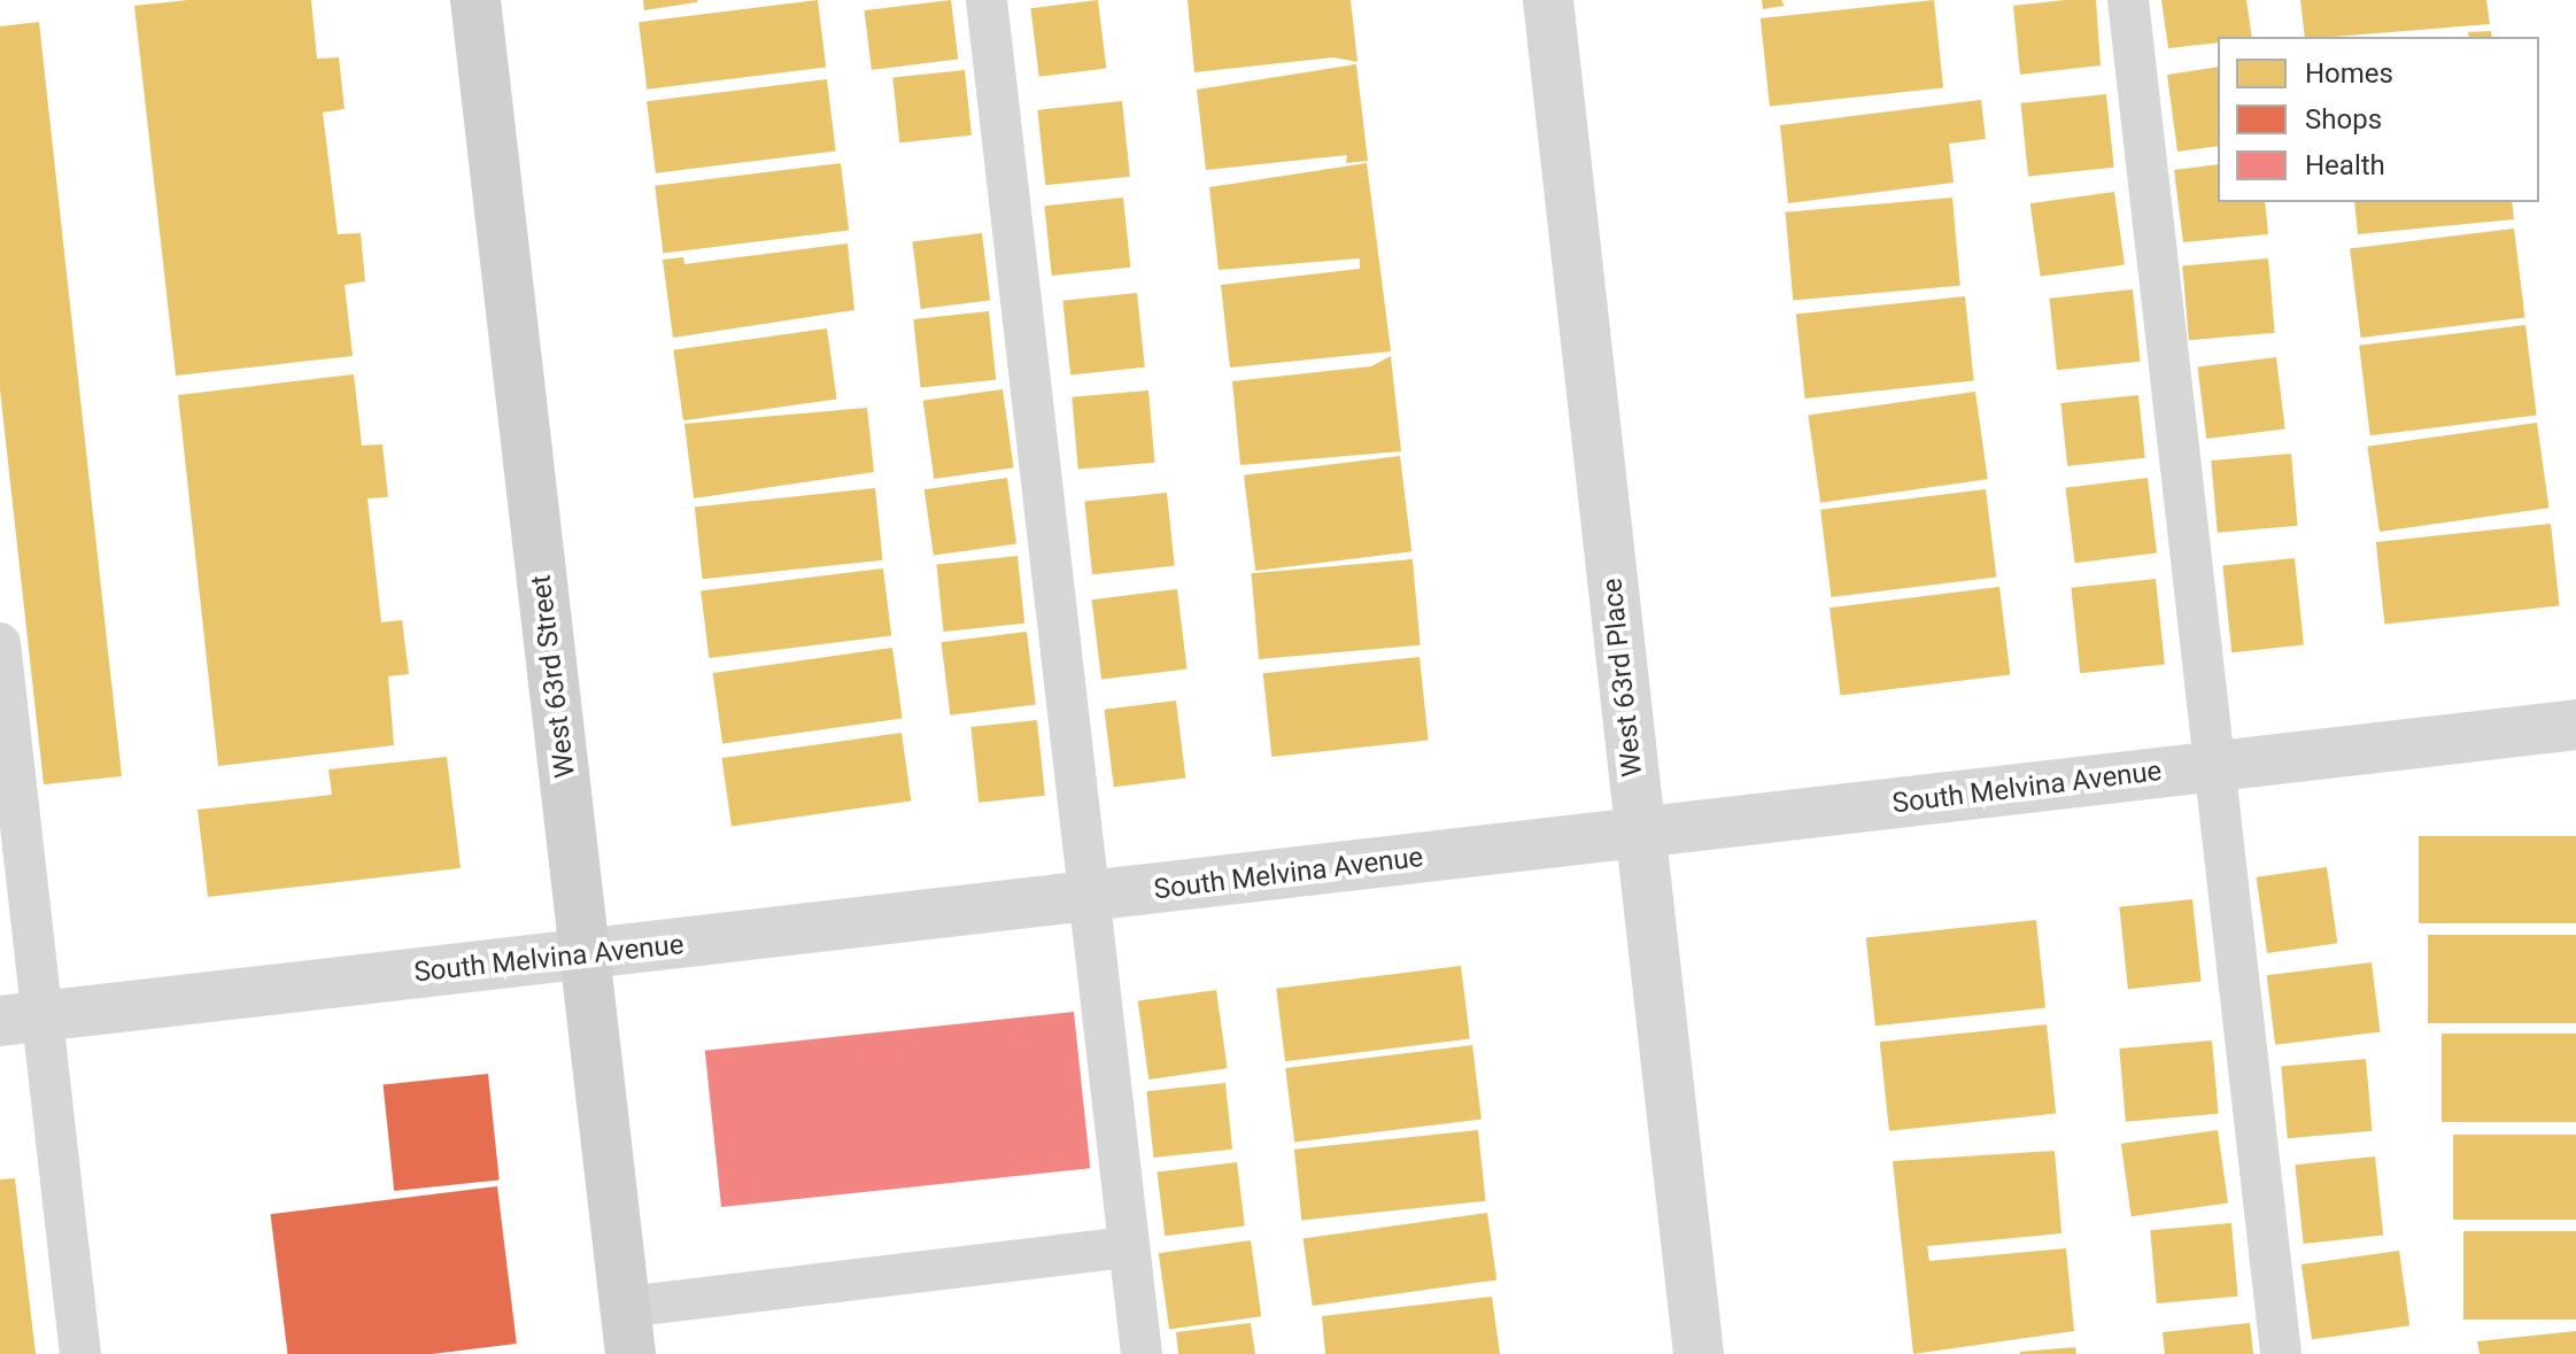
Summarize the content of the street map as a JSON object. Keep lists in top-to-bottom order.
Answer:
{
  "streets": {
    "main road": ["West 63rd Street"],
    "street": ["West 63rd Place", "South Melvina Avenue"]
  },
  "crossings": [
    ["West 63rd Street", "South Melvina Avenue"],
    ["West 63rd Place", "South Melvina Avenue"]
  ],
  "legend": ["Homes", "Shops", "Health"]
}
